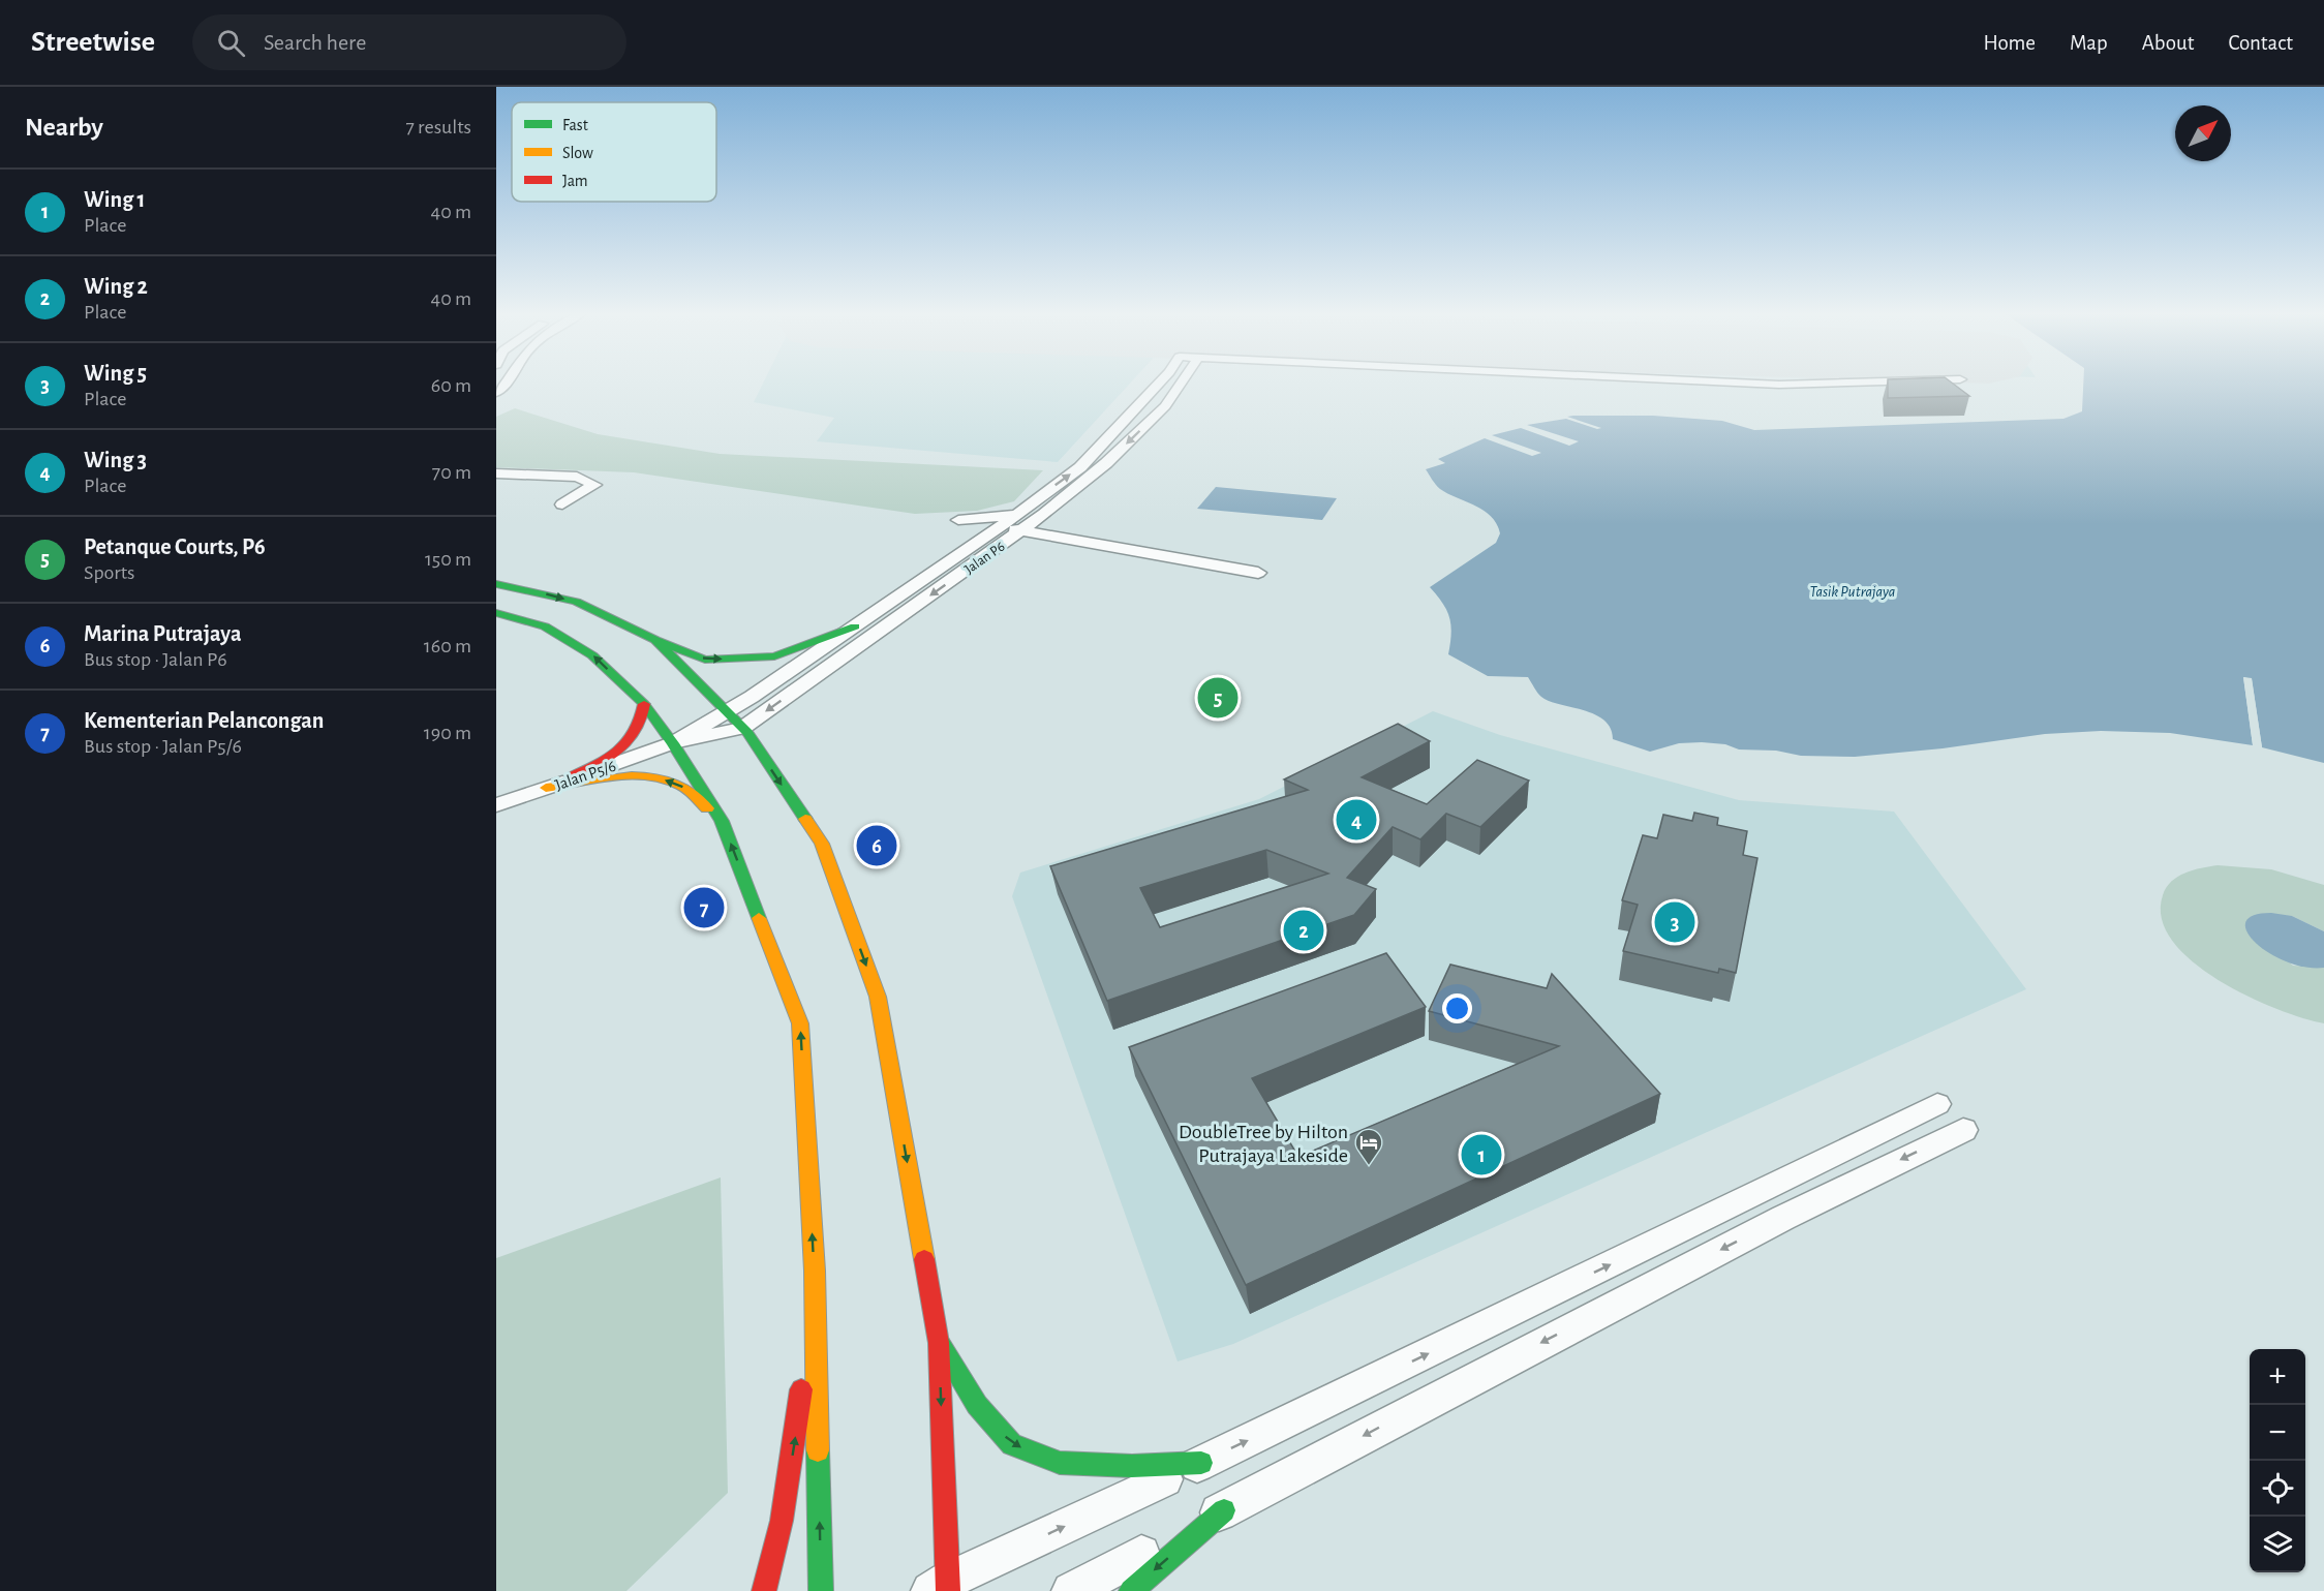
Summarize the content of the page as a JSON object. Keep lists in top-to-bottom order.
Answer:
{
  "streets": {
    "street": ["Jalan P6", "Jalan P5/6"]
  },
  "crossings": [
    ["Jalan P6", "Jalan P5/6"]
  ],
  "water": ["Tasik Putrajaya"],
  "places": {
    "hotel": ["DoubleTree by Hilton Putrajaya Lakeside"]
  },
  "legend": ["Fast", "Slow", "Jam"],
  "north": "top right",
  "page": {
    "header": "Streetwise",
    "search": "Search here",
    "nav": [
      "Home",
      "Map",
      "About",
      "Contact"
    ],
    "heading": ["Nearby", "7 results"],
    "list": [
      {
        "mark": "1",
        "name": "Wing 1",
        "note": "Place",
        "value": "40 m"
      },
      {
        "mark": "2",
        "name": "Wing 2",
        "note": "Place",
        "value": "40 m"
      },
      {
        "mark": "3",
        "name": "Wing 5",
        "note": "Place",
        "value": "60 m"
      },
      {
        "mark": "4",
        "name": "Wing 3",
        "note": "Place",
        "value": "70 m"
      },
      {
        "mark": "5",
        "name": "Petanque Courts, P6",
        "note": "Sports",
        "value": "150 m"
      },
      {
        "mark": "6",
        "name": "Marina Putrajaya",
        "note": "Bus stop · Jalan P6",
        "value": "160 m"
      },
      {
        "mark": "7",
        "name": "Kementerian Pelancongan",
        "note": "Bus stop · Jalan P5/6",
        "value": "190 m"
      }
    ],
    "pins": [
      "5",
      "4",
      "6",
      "7",
      "3",
      "2",
      "1"
    ],
    "map_buttons": ["+", "−"]
  }
}
